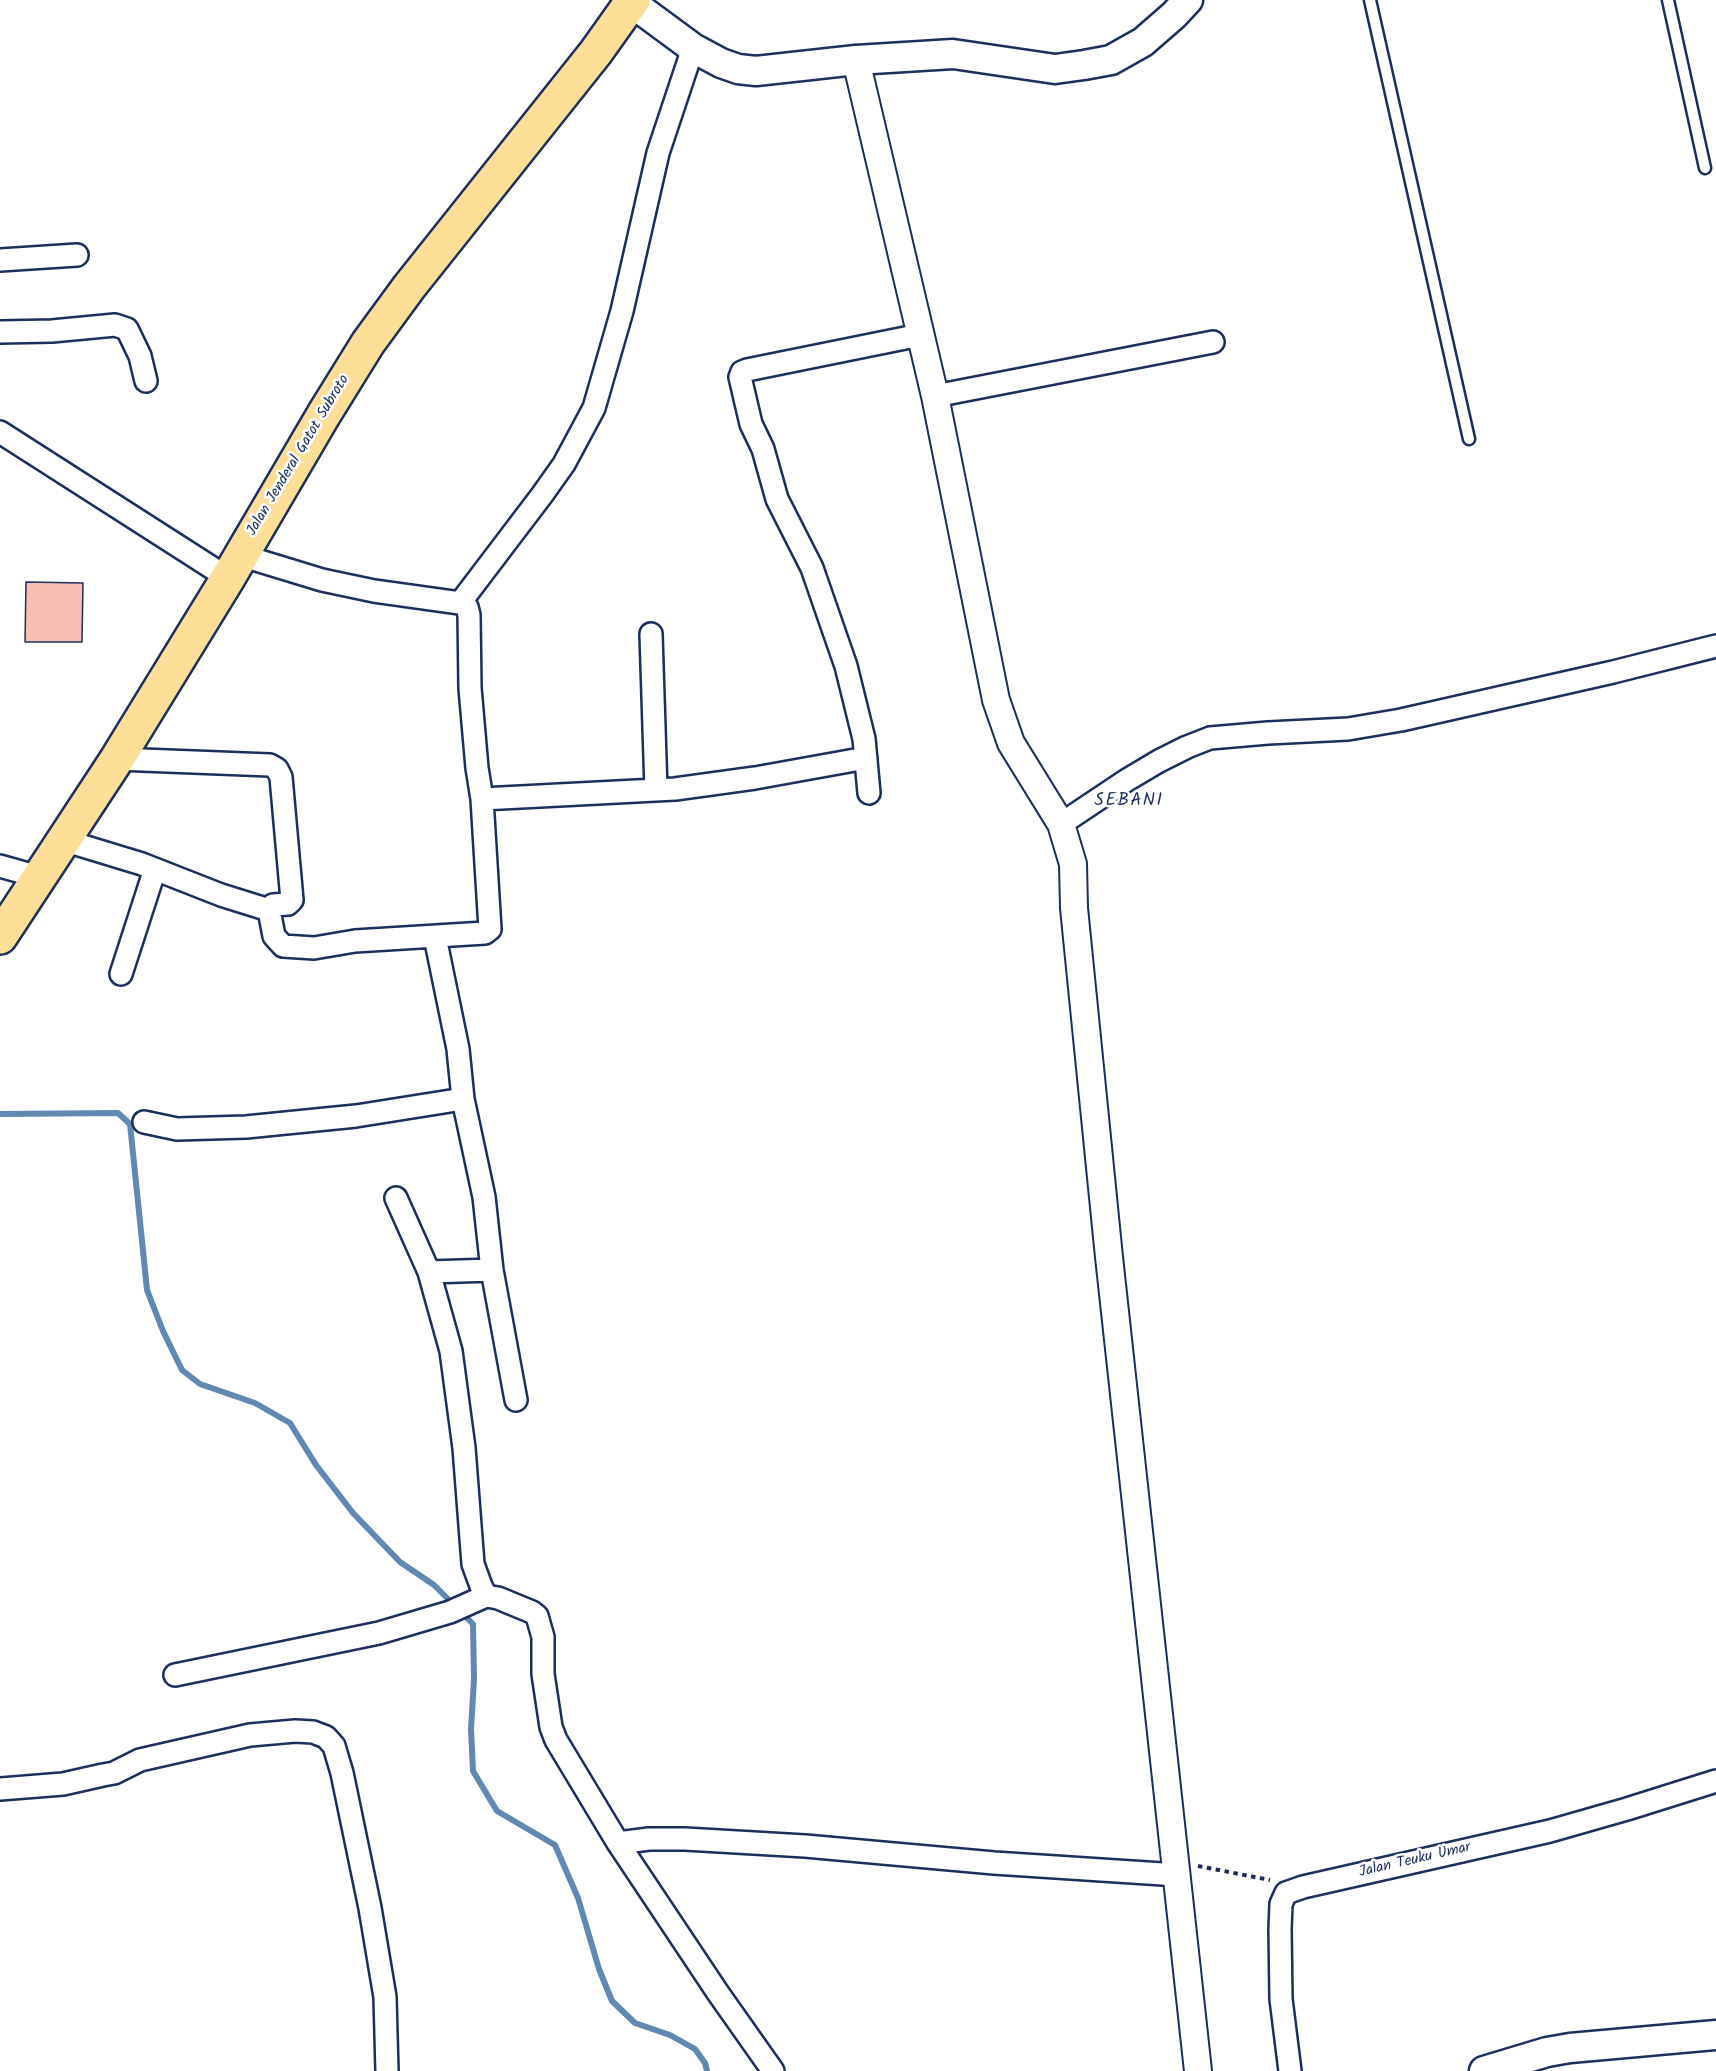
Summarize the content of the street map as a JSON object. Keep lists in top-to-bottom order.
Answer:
{
  "streets": {
    "highway": ["Jalan Jenderal Gatot Subroto"],
    "street": ["Jalan Teuku Umar"]
  },
  "districts": ["SEBANI"]
}
